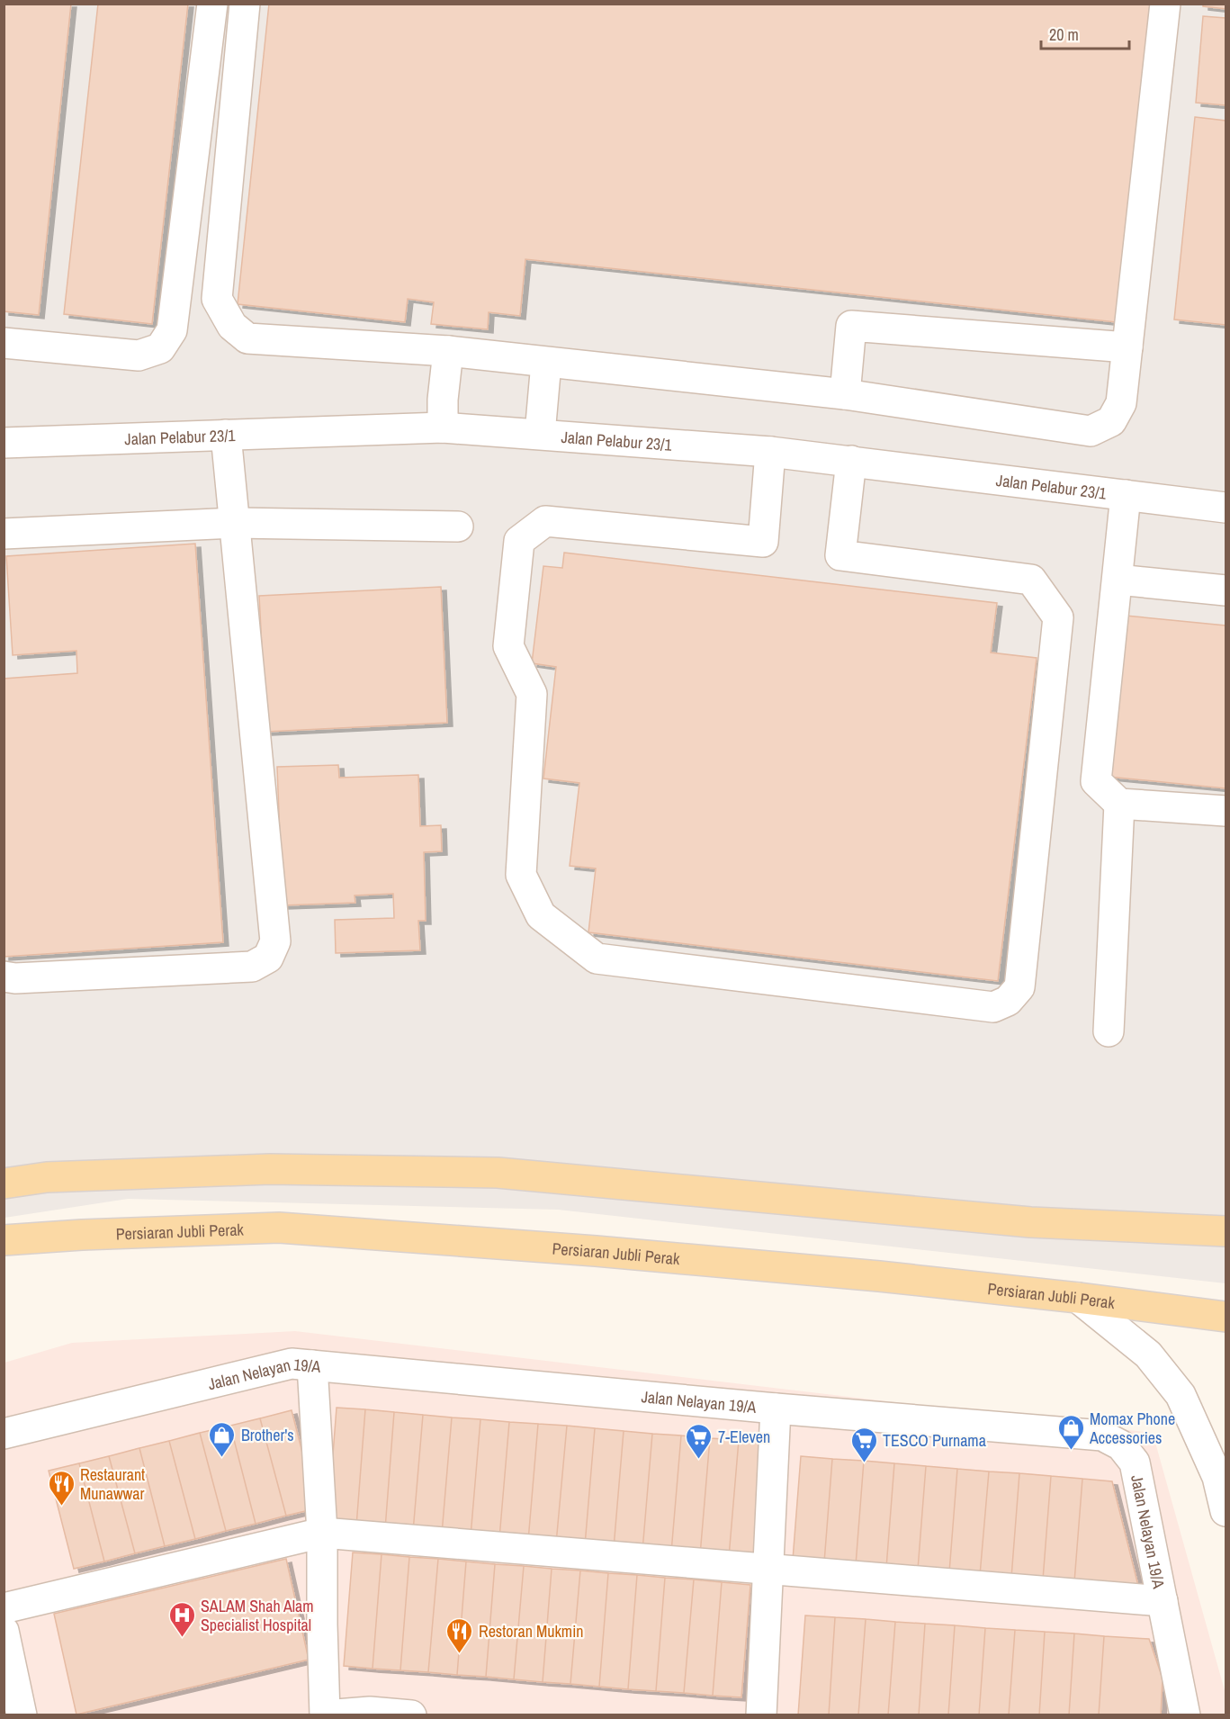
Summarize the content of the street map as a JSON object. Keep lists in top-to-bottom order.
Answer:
{
  "streets": {
    "main road": ["Persiaran Jubli Perak"],
    "street": ["Jalan Pelabur 23/1", "Jalan Nelayan 19/A"]
  },
  "places": {
    "shop": ["Momax Phone Accessories", "Brother's"],
    "supermarket": ["7-Eleven", "TESCO Purnama"],
    "restaurant": ["Restaurant Munawwar", "Restoran Mukmin"],
    "hospital": ["SALAM Shah Alam Specialist Hospital"]
  },
  "scale_bar": "20 m"
}
